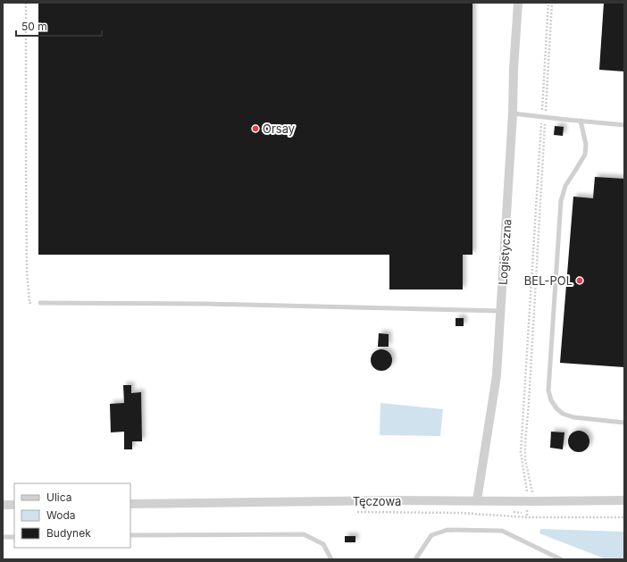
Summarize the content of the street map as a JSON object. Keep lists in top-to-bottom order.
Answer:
{
  "streets": {
    "street": ["Logistyczna", "Tęczowa"]
  },
  "crossings": [
    ["Logistyczna", "Tęczowa"]
  ],
  "places": ["Orsay", "BEL-POL"],
  "legend": ["Ulica", "Woda", "Budynek"],
  "scale_bar": "50 m"
}
